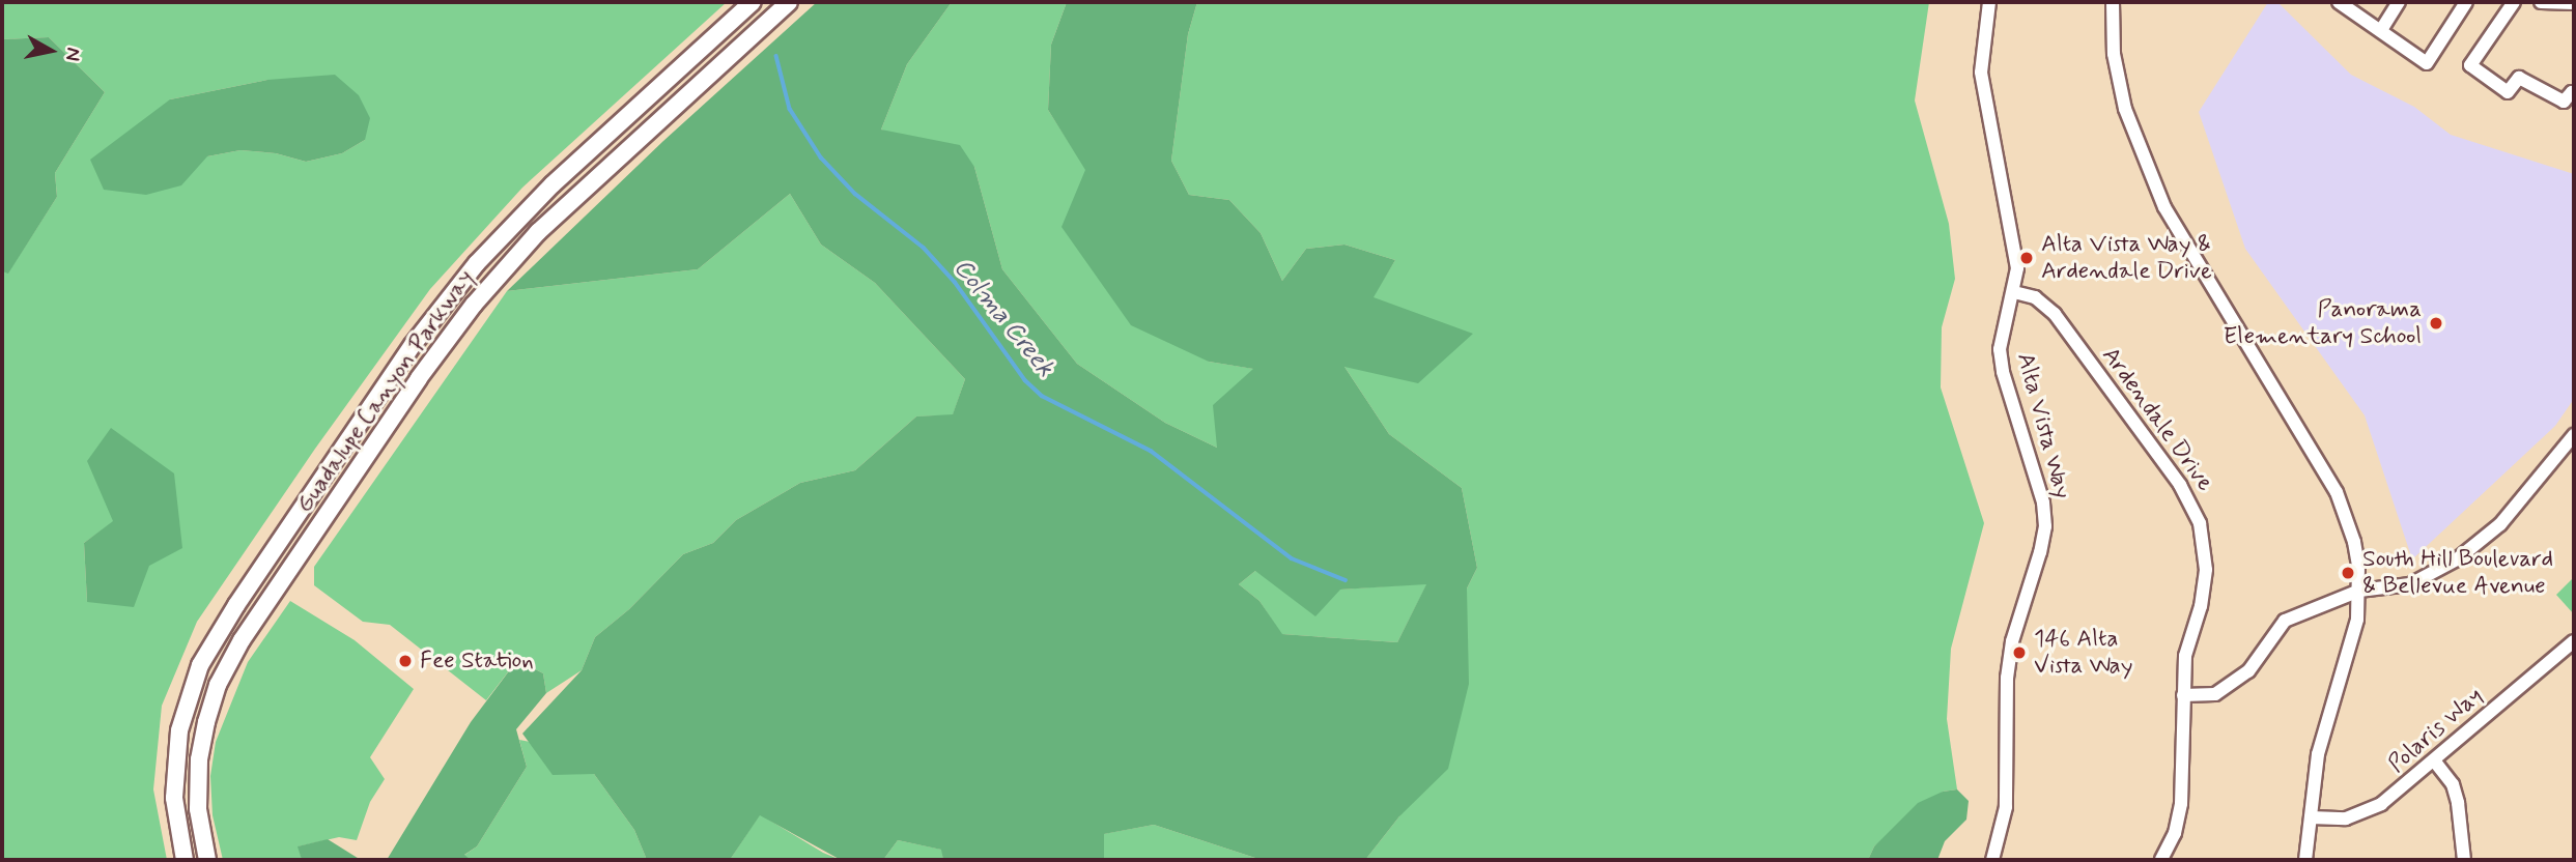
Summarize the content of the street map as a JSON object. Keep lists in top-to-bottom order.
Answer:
{
  "streets": {
    "main road": ["Guadalupe Canyon Parkway"],
    "street": ["Ardendale Drive", "Alta Vista Way", "Polaris Way"]
  },
  "crossings": [
    ["Ardendale Drive", "Alta Vista Way"]
  ],
  "water": ["Colma Creek"],
  "places": [
    "Alta Vista Way & Ardendale Drive",
    "Panorama Elementary School",
    "South Hill Boulevard & Bellevue Avenue",
    "146 Alta Vista Way",
    "Fee Station"
  ],
  "north": "right"
}
